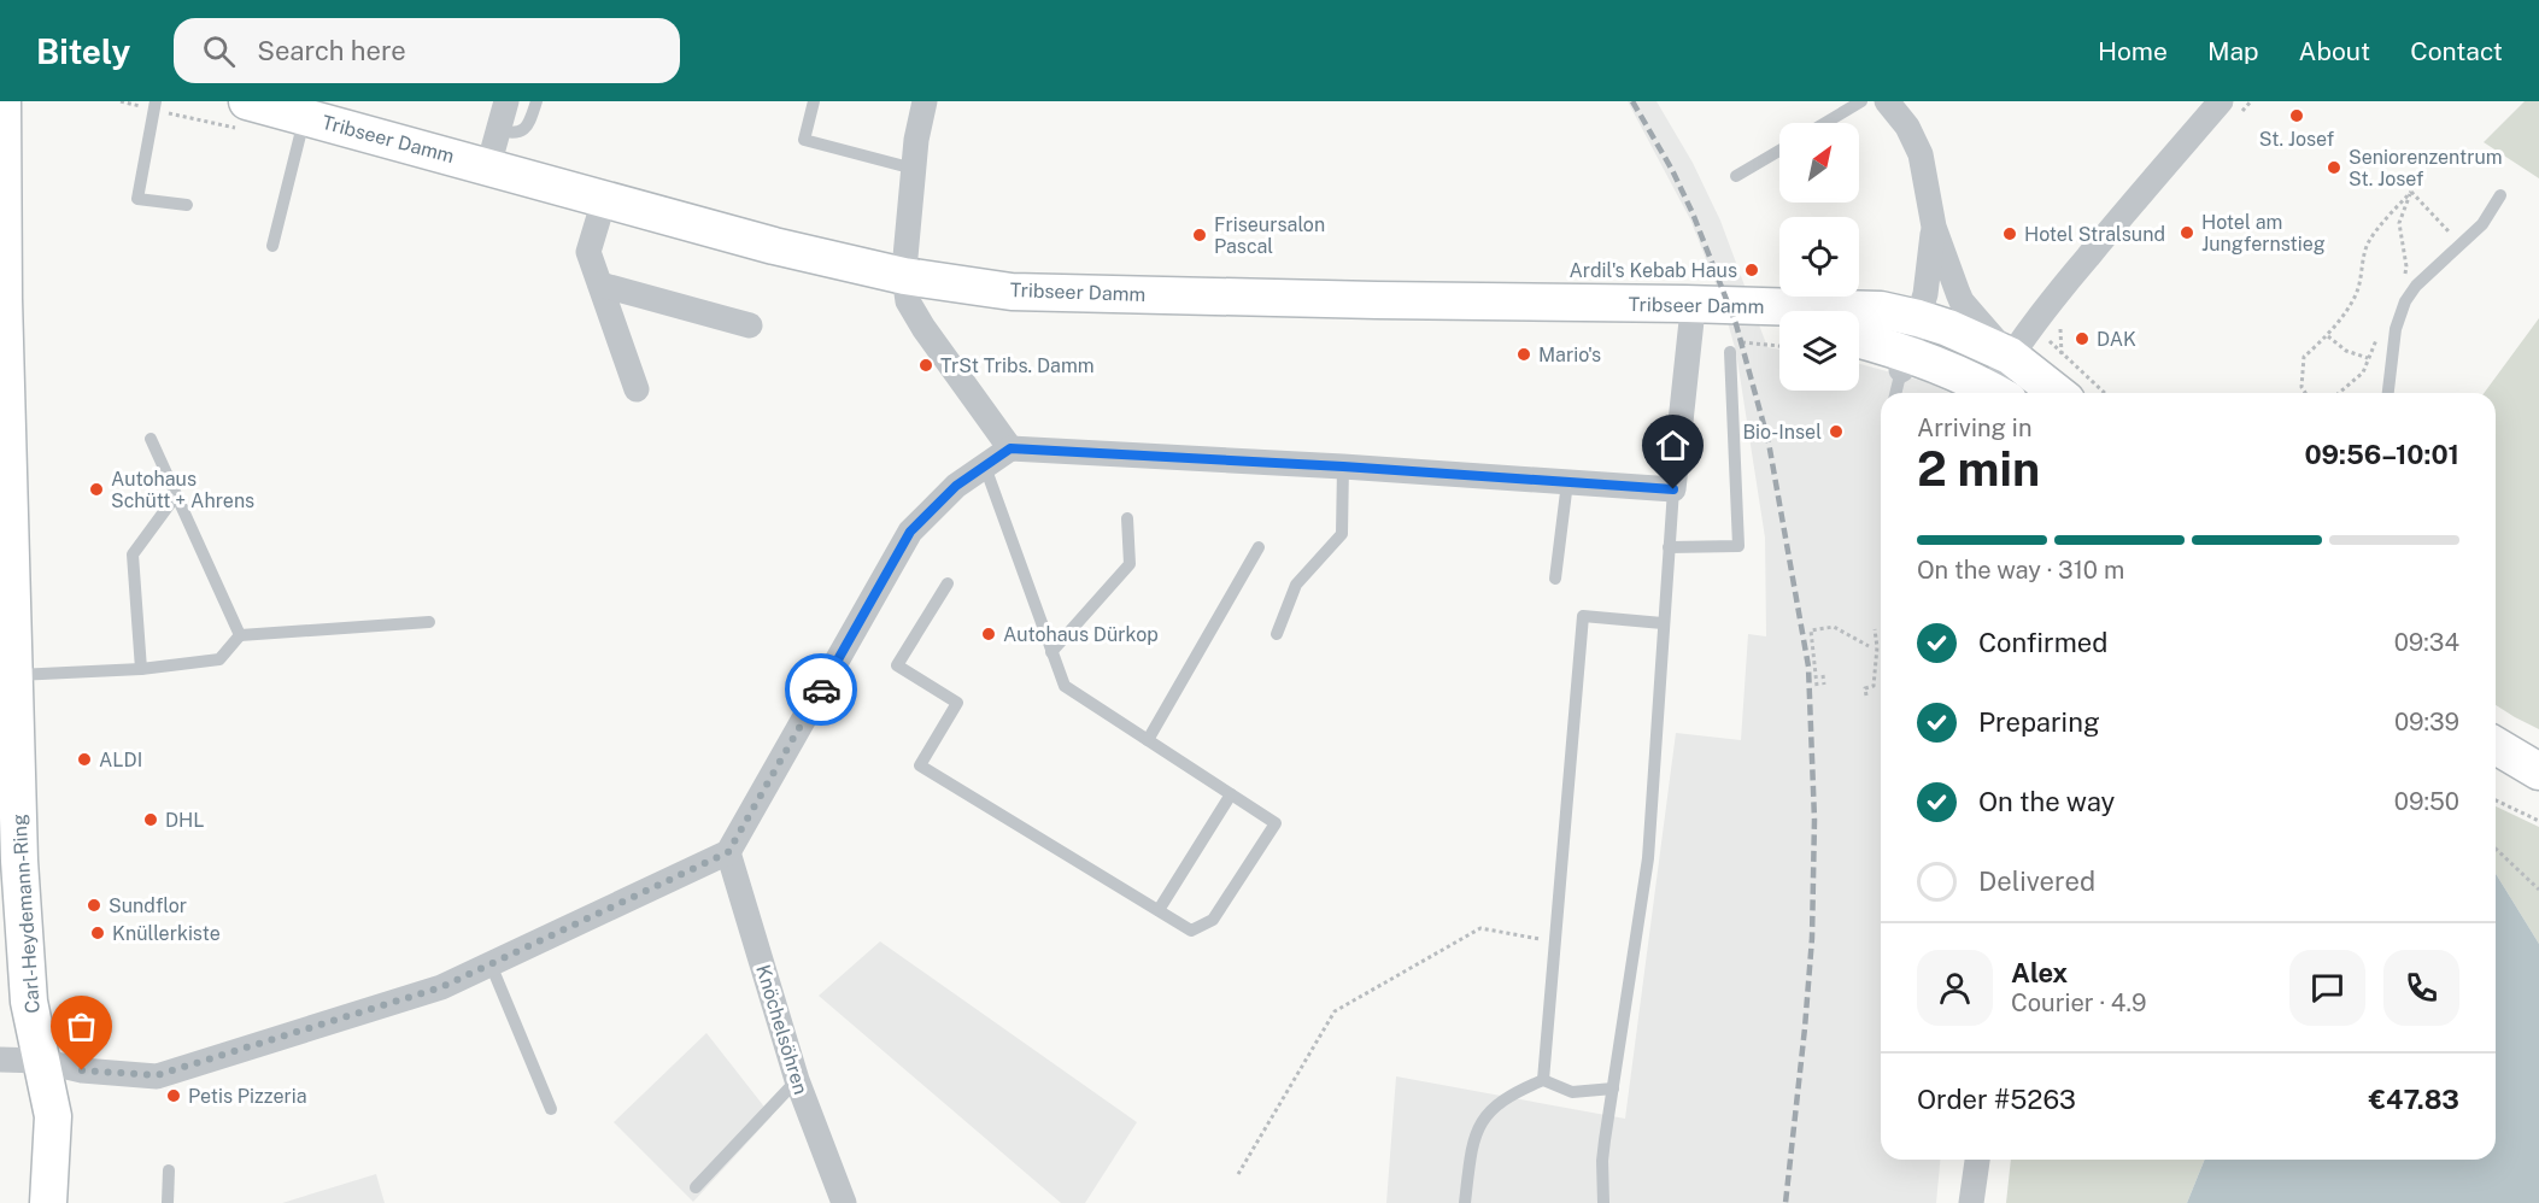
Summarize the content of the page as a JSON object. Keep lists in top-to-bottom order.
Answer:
{
  "streets": {
    "main road": ["Tribseer Damm", "Carl-Heydemann-Ring"],
    "street": ["Knöchelsöhren"]
  },
  "places": [
    "St. Josef",
    "Seniorenzentrum St. Josef",
    "Hotel am Jungfernstieg",
    "Hotel Stralsund",
    "Friseursalon Pascal",
    "Ardil's Kebab Haus",
    "DAK",
    "Mario's",
    "TrSt Tribs. Damm",
    "Bio-Insel",
    "Autohaus Schütt + Ahrens",
    "Autohaus Dürkop",
    "ALDI",
    "DHL",
    "Sundflor",
    "Knüllerkiste",
    "Petis Pizzeria"
  ],
  "north": "top right",
  "page": {
    "header": "Bitely",
    "search": "Search here",
    "nav": [
      "Home",
      "Map",
      "About",
      "Contact"
    ],
    "heading": ["2 min", "Arriving in", "09:56–10:01"],
    "panel": [
      "Alex",
      "Courier · 4.9",
      "Order #5263",
      "€47.83"
    ],
    "bar": "On the way · 310 m",
    "list": [
      ["Confirmed", "09:34"],
      ["Preparing", "09:39"],
      ["On the way", "09:50"],
      "Delivered"
    ]
  }
}
